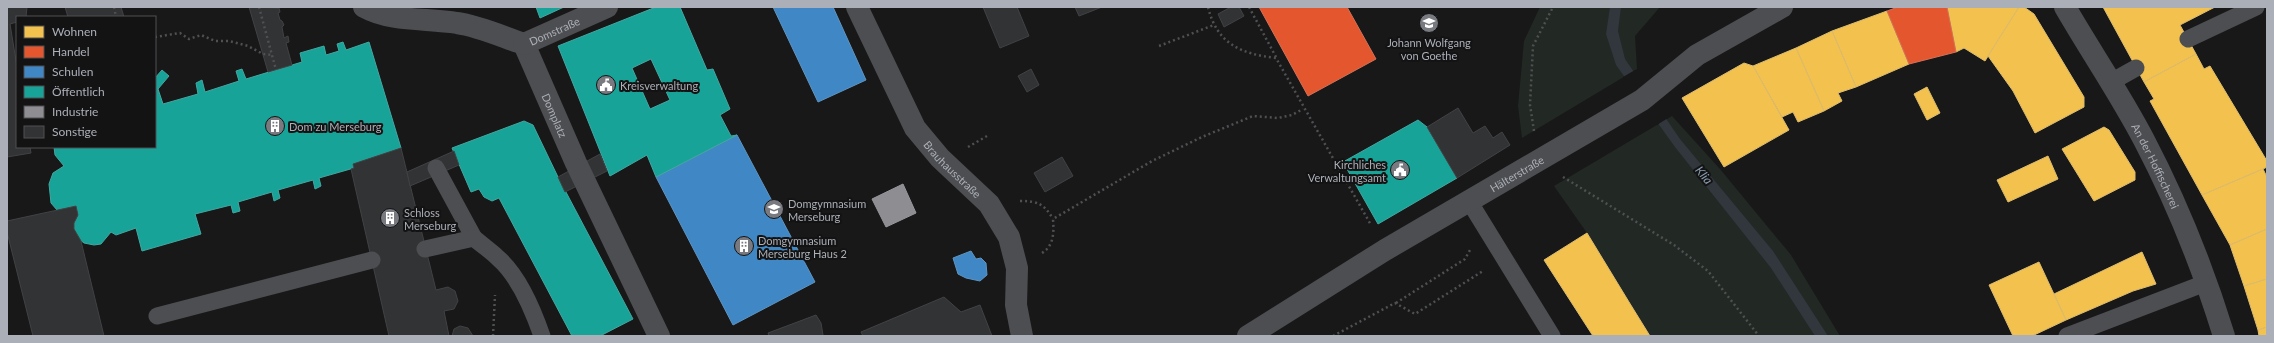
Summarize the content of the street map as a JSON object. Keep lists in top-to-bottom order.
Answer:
{
  "streets": {
    "street": [
      "Domstraße",
      "Domplatz",
      "An der Hoffischerei",
      "Brauhausstraße",
      "Hälterstraße"
    ]
  },
  "crossings": [
    ["Domstraße", "Domplatz"]
  ],
  "water": ["Klia"],
  "places": {
    "school or university": ["Johann Wolfgang von Goethe", "Domgymnasium Merseburg"],
    "public building": ["Kreisverwaltung", "Kirchliches Verwaltungsamt"],
    "building": ["Dom zu Merseburg", "Schloss Merseburg", "Domgymnasium Merseburg Haus 2"]
  },
  "legend": [
    "Wohnen",
    "Handel",
    "Schulen",
    "Öffentlich",
    "Industrie",
    "Sonstige"
  ]
}
